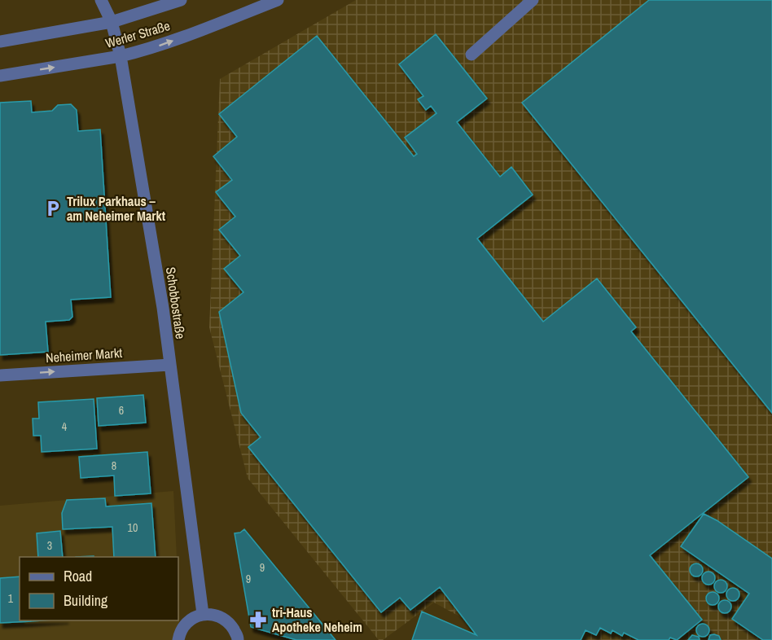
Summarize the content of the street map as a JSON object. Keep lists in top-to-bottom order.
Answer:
{
  "streets": {
    "street": ["Werler Straße", "Schobbostraße", "Neheimer Markt"]
  },
  "crossings": [
    ["Werler Straße", "Schobbostraße"],
    ["Schobbostraße", "Neheimer Markt"]
  ],
  "one_way": ["Neheimer Markt"],
  "places": {
    "parking": ["Trilux Parkhaus – am Neheimer Markt"],
    "pharmacy": ["tri-Haus Apotheke Neheim"]
  },
  "house_numbers": [
    "6",
    "4",
    "8",
    "10",
    "3",
    "9",
    "9",
    "1"
  ],
  "legend": ["Road", "Building"]
}
